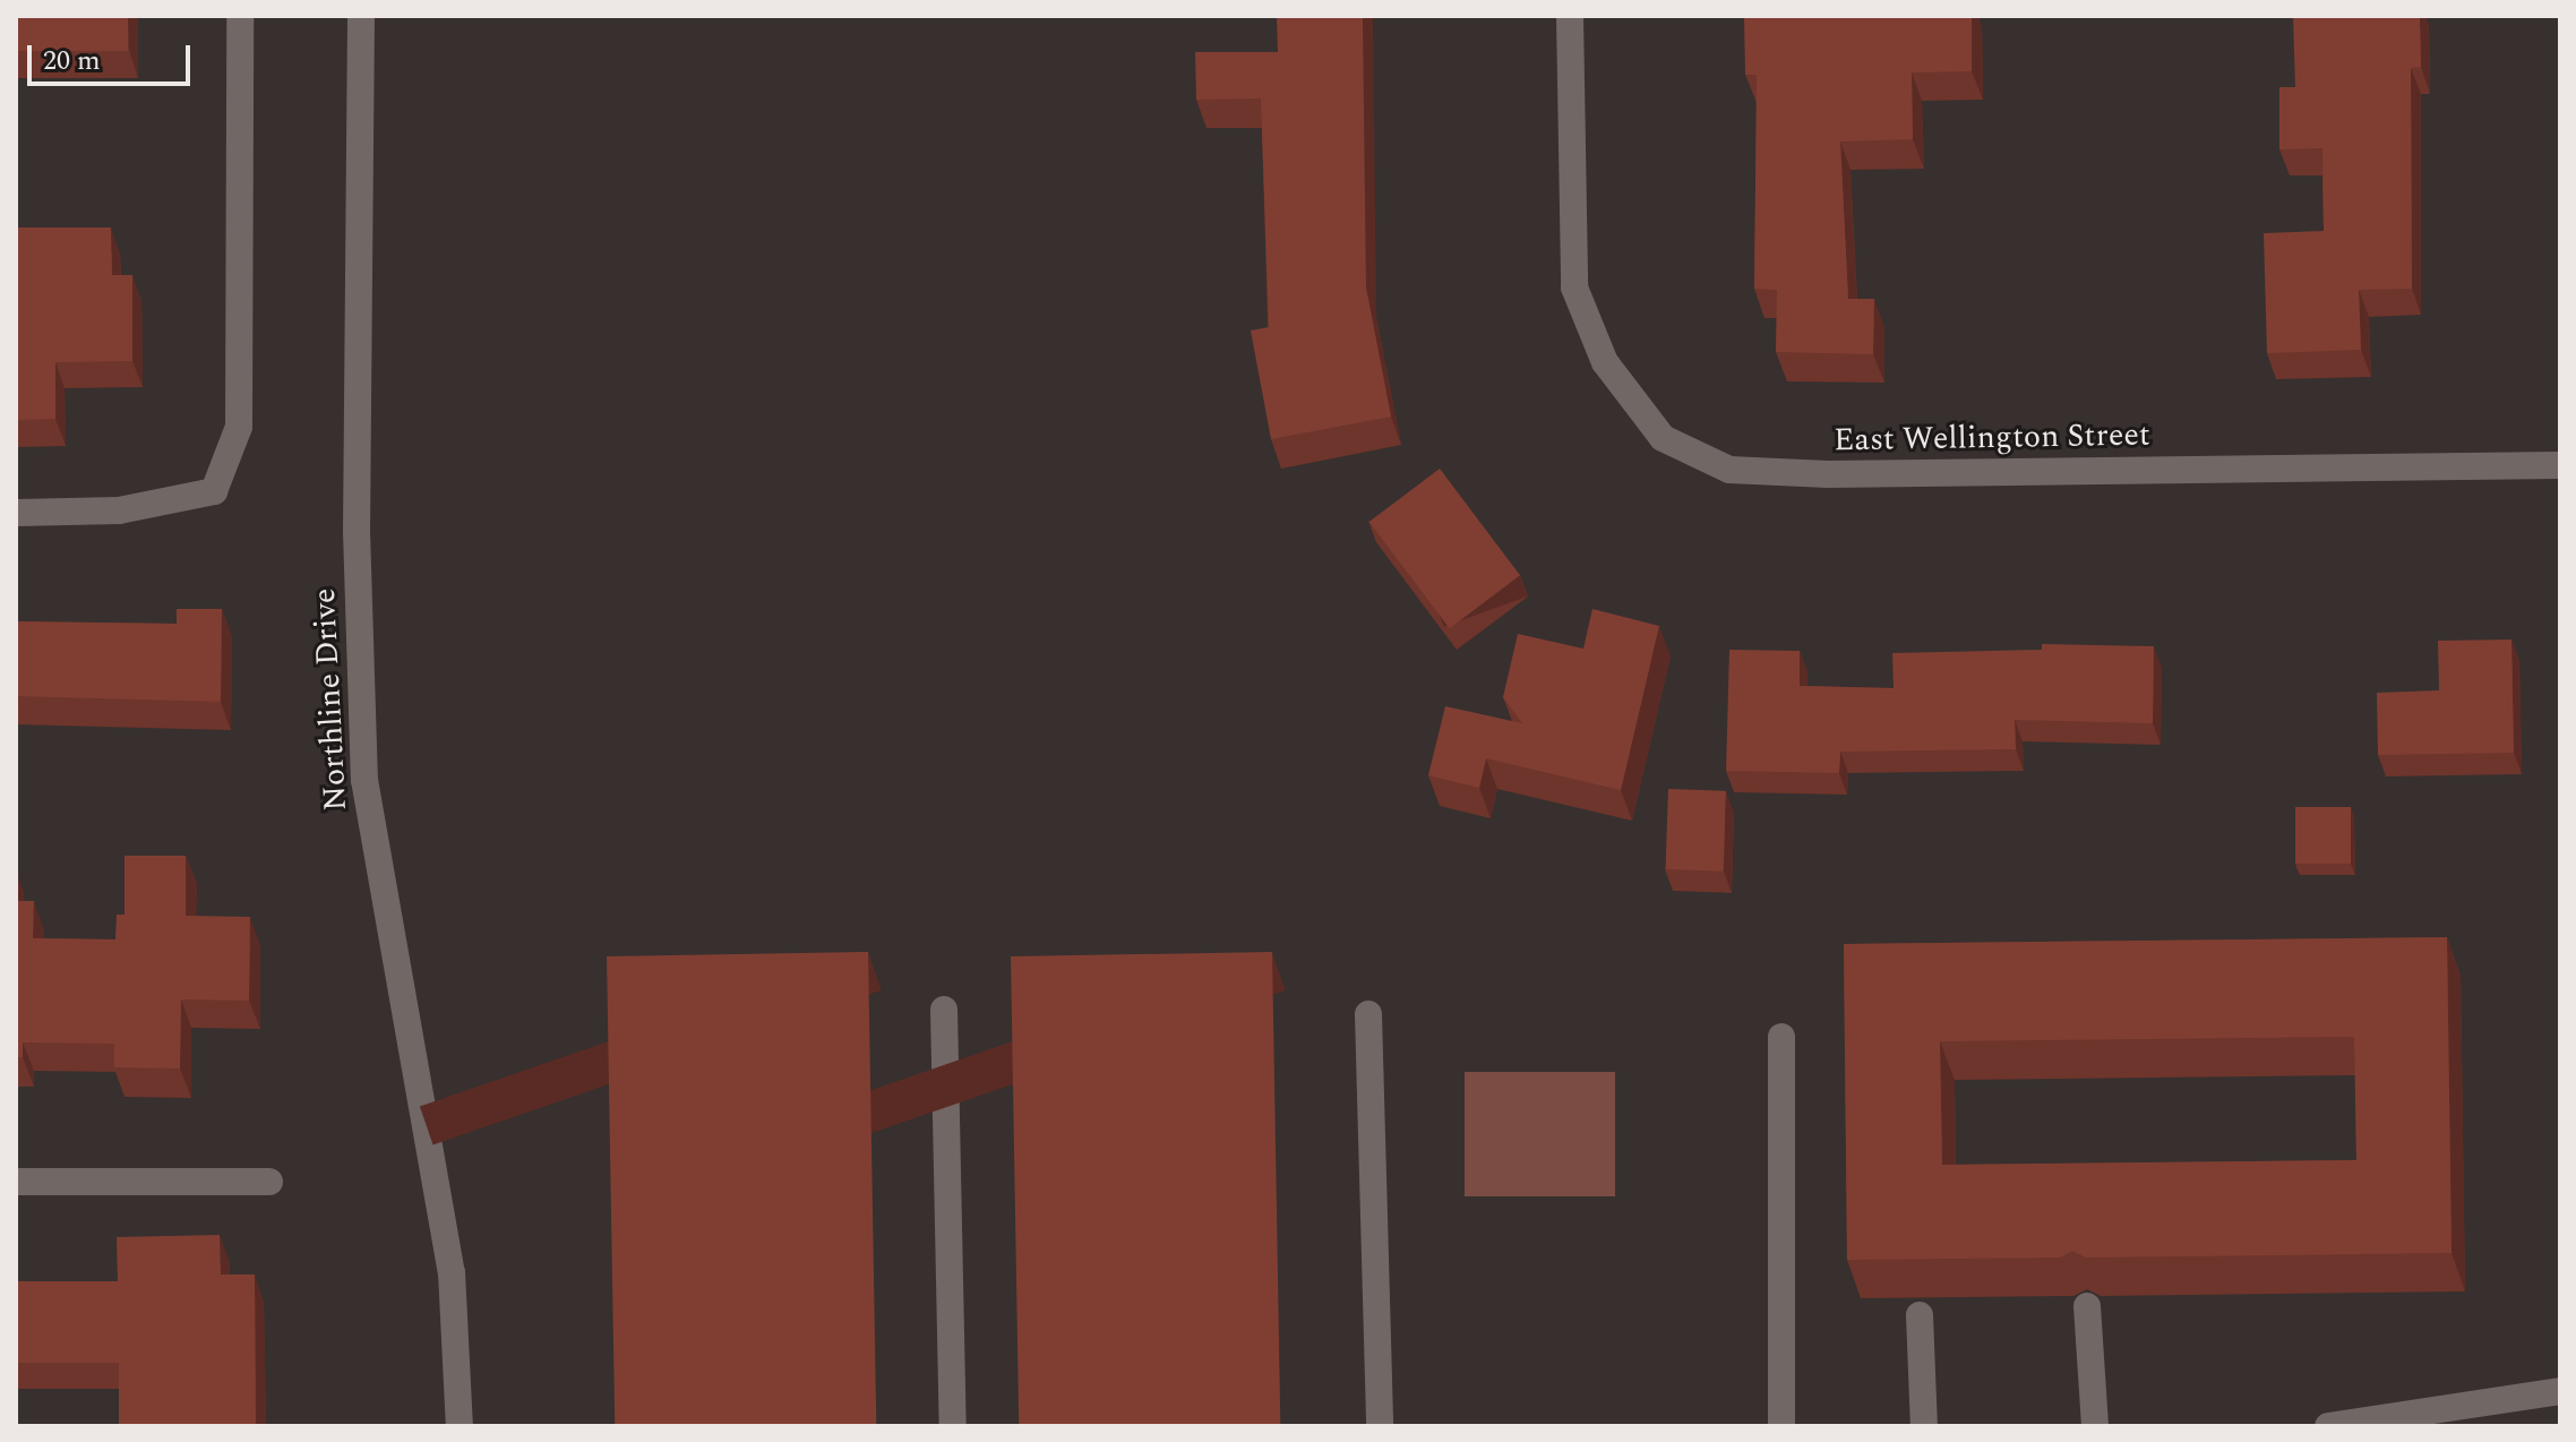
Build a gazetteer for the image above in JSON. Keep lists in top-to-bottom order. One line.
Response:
{"streets":{"street":["East Wellington Street","Northline Drive"]},"scale_bar":"20 m"}
